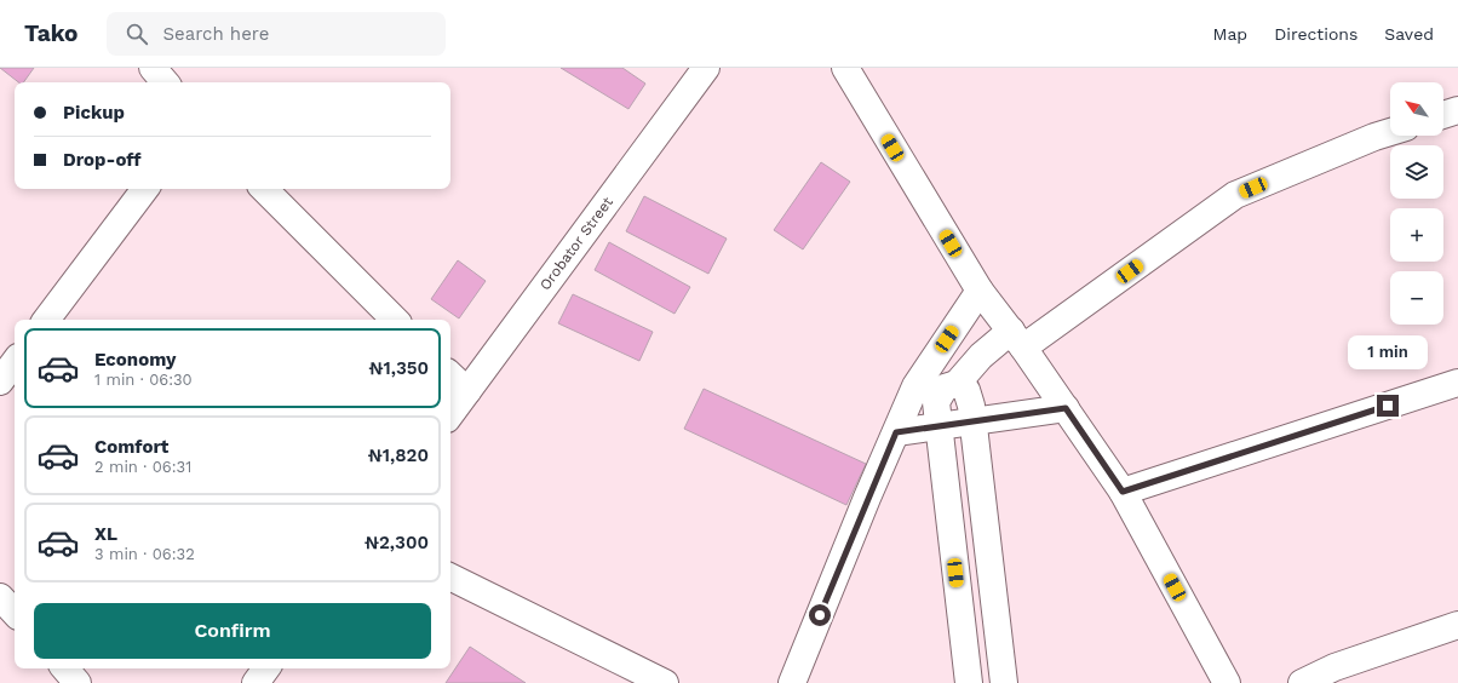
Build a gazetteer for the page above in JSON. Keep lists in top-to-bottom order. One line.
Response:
{"streets":{"street":["Orobator Street"]},"north":"top left","page":{"header":"Tako","search":"Search here","nav":["Map","Directions","Saved"],"map_buttons":["+","−"],"banner":["Pickup","Drop-off"],"list":[{"name":"Economy","note":"1 min · 06:30","value":"₦1,350"},{"name":"Comfort","note":"2 min · 06:31","value":"₦1,820"},{"name":"XL","note":"3 min · 06:32","value":"₦2,300"}],"bubble":"1 min","buttons":"Confirm"}}
